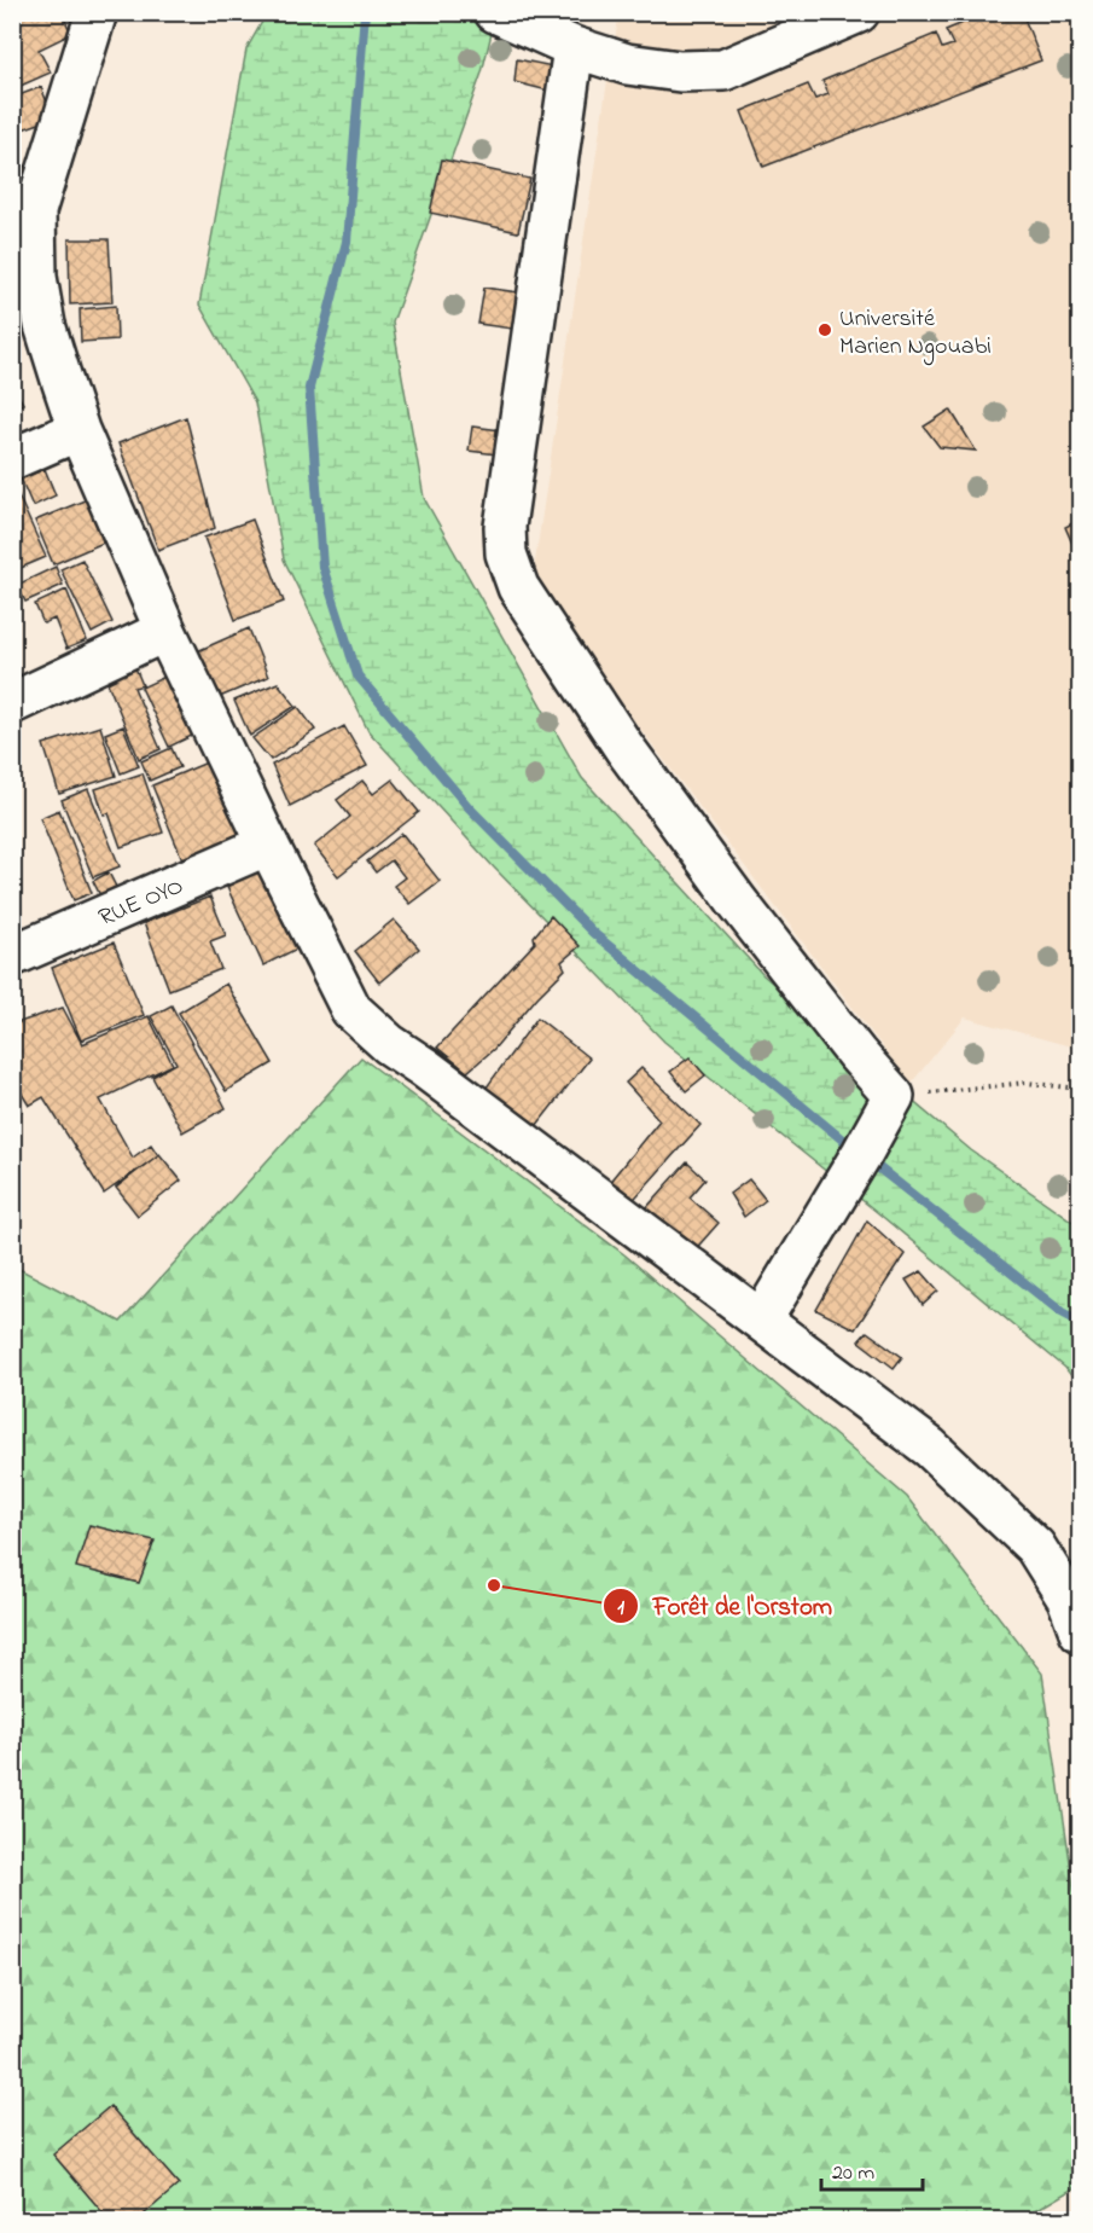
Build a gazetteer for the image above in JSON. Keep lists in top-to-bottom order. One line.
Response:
{"streets":{"street":["RUE OYO"]},"places":["Université Marien Ngouabi","Forêt de l'Orstom"],"scale_bar":"20 m"}
